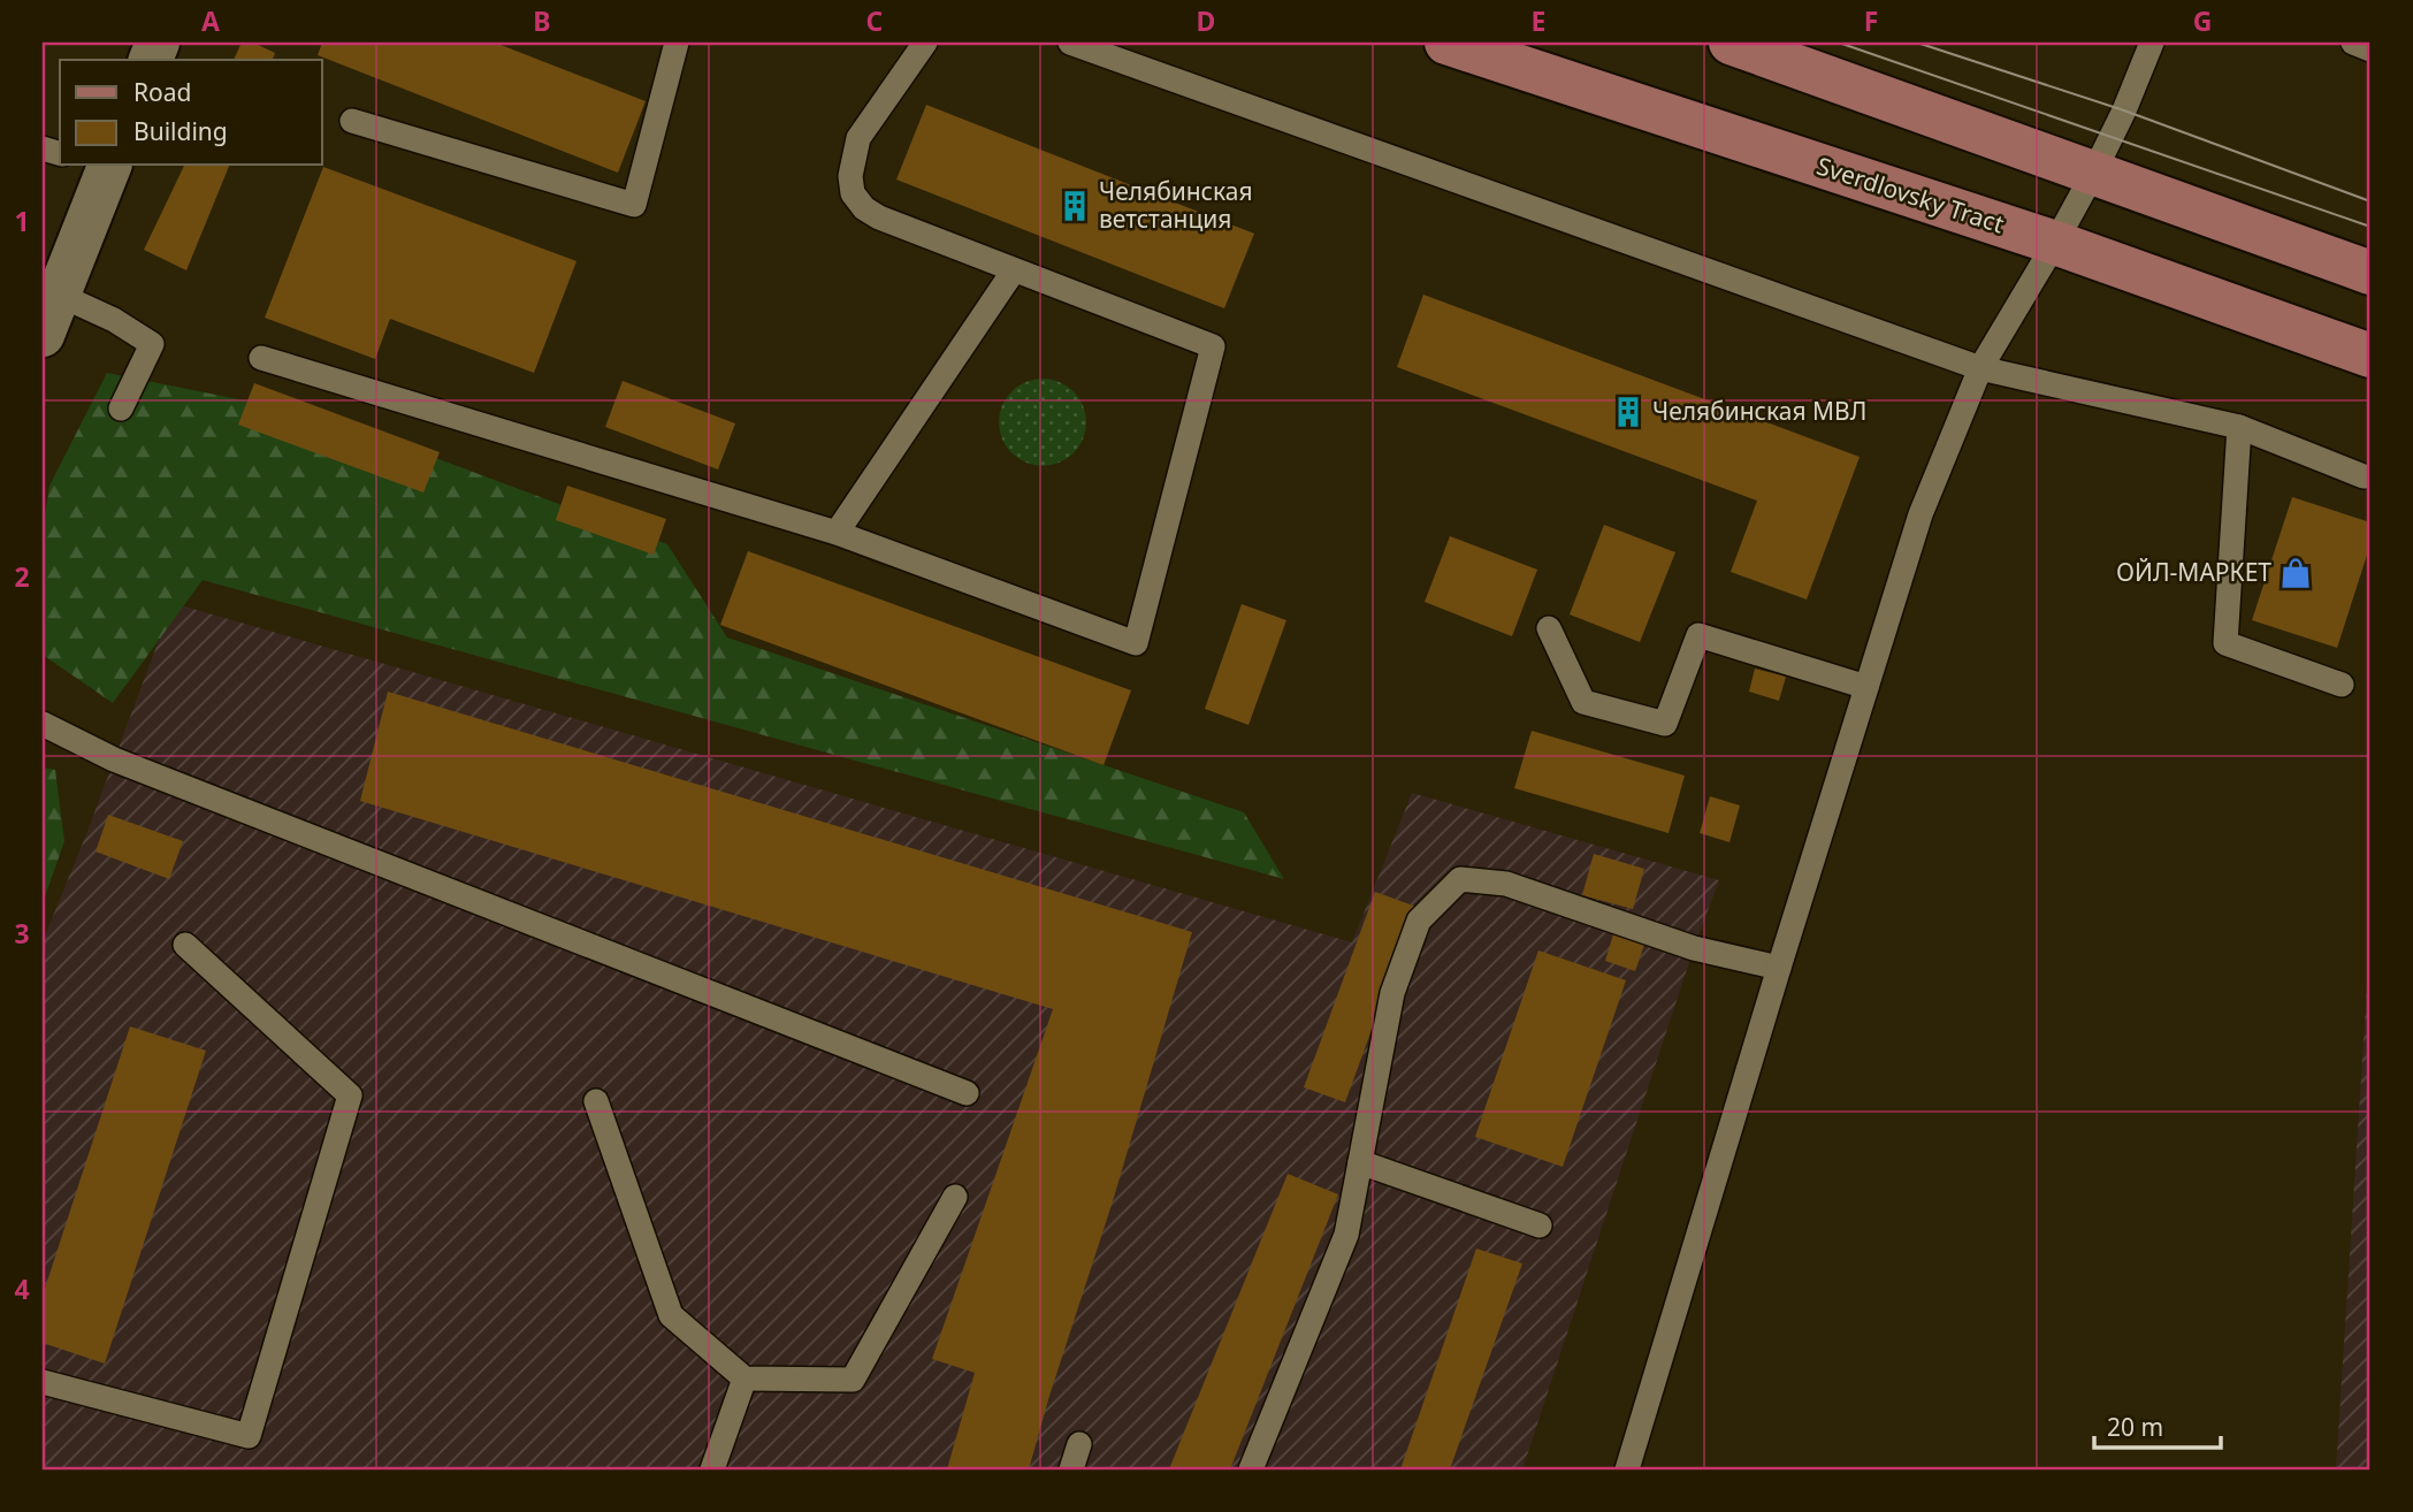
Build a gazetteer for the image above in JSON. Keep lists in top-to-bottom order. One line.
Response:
{"streets":{"main road":["Sverdlovsky Tract"]},"places":{"building":["Челябинская ветстанция","Челябинская МВЛ"],"shop":["ОЙЛ-МАРКЕТ"]},"legend":["Road","Building"],"scale_bar":"20 m","grid":{"columns":["A","B","C","D","E","F","G"],"rows":["1","2","3","4"]}}
